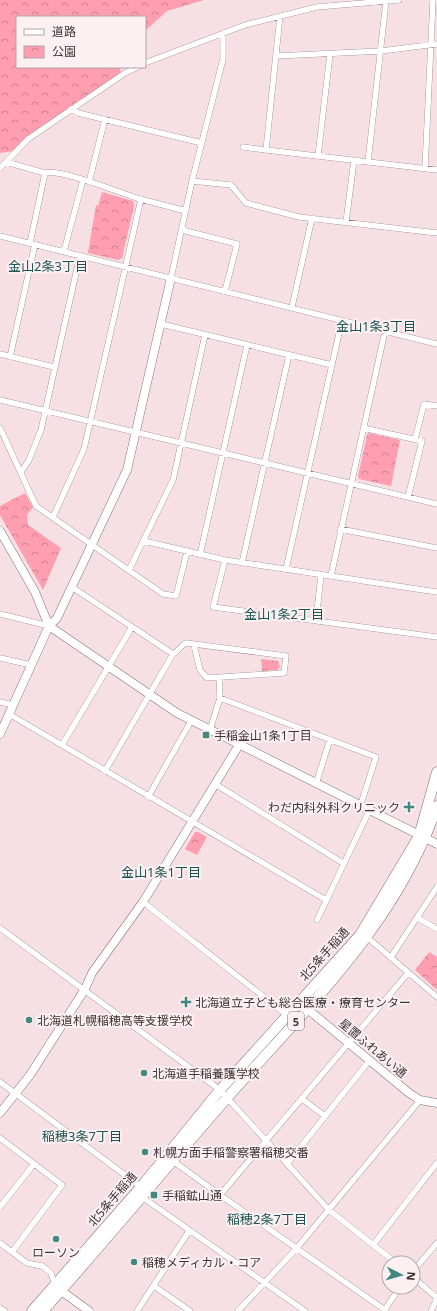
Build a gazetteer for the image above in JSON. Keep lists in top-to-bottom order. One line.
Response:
{"streets":{"highway":["北5条手稲通","5"],"street":["星置ふれあい通"]},"crossings":[["北5条手稲通","星置ふれあい通"]],"districts":["金山2条3丁目","金山1条3丁目","金山1条2丁目","金山1条1丁目","稲穂3条7丁目","稲穂2条7丁目"],"places":{"transit":["手稲金山1条1丁目","手稲鉱山通"],"health":["わだ内科外科クリニック","北海道立子ども総合医療・療育センター"],"other":["北海道札幌稲穂高等支援学校","北海道手稲養護学校","札幌方面手稲警察署稲穂交番","ローソン","稲穂メディカル・コア"]},"legend":["道路","公園"],"north":"right"}
